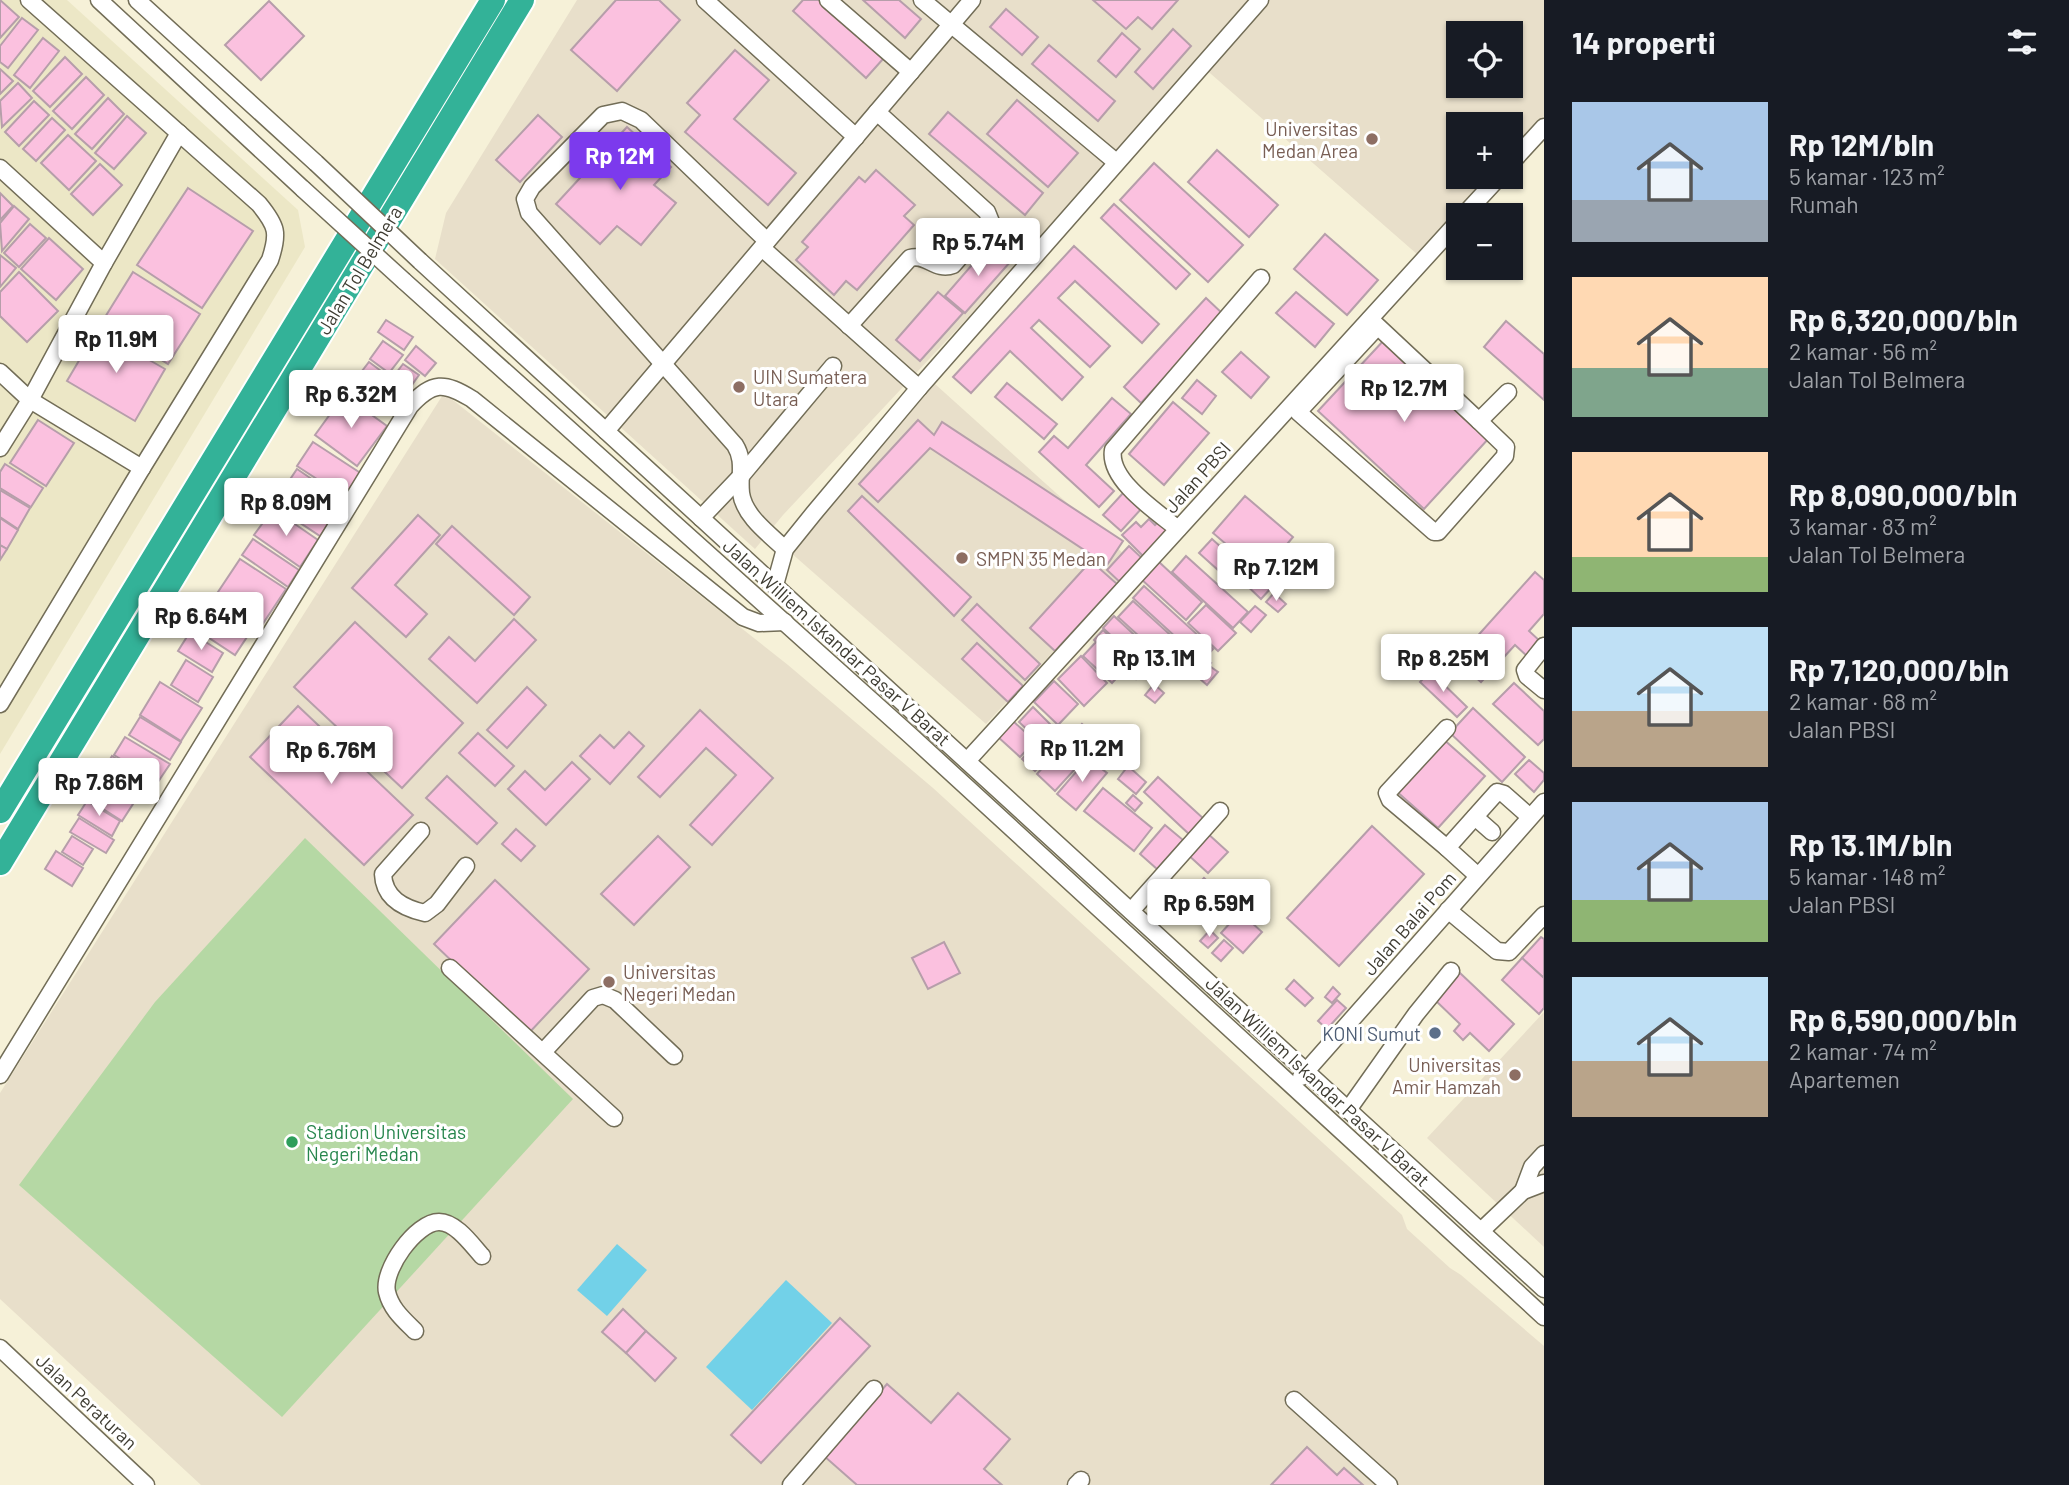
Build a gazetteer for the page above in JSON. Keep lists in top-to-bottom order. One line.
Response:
{"streets":{"highway":["Jalan Tol Belmera"],"street":["Jalan PBSI","Jalan Williem Iskandar Pasar V Barat","Jalan Balai Pom","Jalan Peraturan"]},"crossings":[["Jalan PBSI","Jalan Williem Iskandar Pasar V Barat"],["Jalan Williem Iskandar Pasar V Barat","Jalan Balai Pom"]],"places":["Universitas Medan Area","UIN Sumatera Utara","SMPN 35 Medan","Universitas Negeri Medan","KONI Sumut","Universitas Amir Hamzah","Stadion Universitas Negeri Medan"],"page":{"heading":"14 properti","map_buttons":["+","−"],"list":[{"name":"Rp 12M/bln","note":"5 kamar · 123 m² · Rumah"},{"name":"Rp 6,320,000/bln","note":"2 kamar · 56 m² · Jalan Tol Belmera"},{"name":"Rp 8,090,000/bln","note":"3 kamar · 83 m² · Jalan Tol Belmera"},{"name":"Rp 7,120,000/bln","note":"2 kamar · 68 m² · Jalan PBSI"},{"name":"Rp 13.1M/bln","note":"5 kamar · 148 m² · Jalan PBSI"},{"name":"Rp 6,590,000/bln","note":"2 kamar · 74 m² · Apartemen"}],"price":["Rp 12M","Rp 5.74M","Rp 11.9M","Rp 12.7M","Rp 6.32M","Rp 8.09M","Rp 7.12M","Rp 6.64M","Rp 13.1M","Rp 8.25M","Rp 11.2M","Rp 6.76M","Rp 7.86M","Rp 6.59M"]}}
